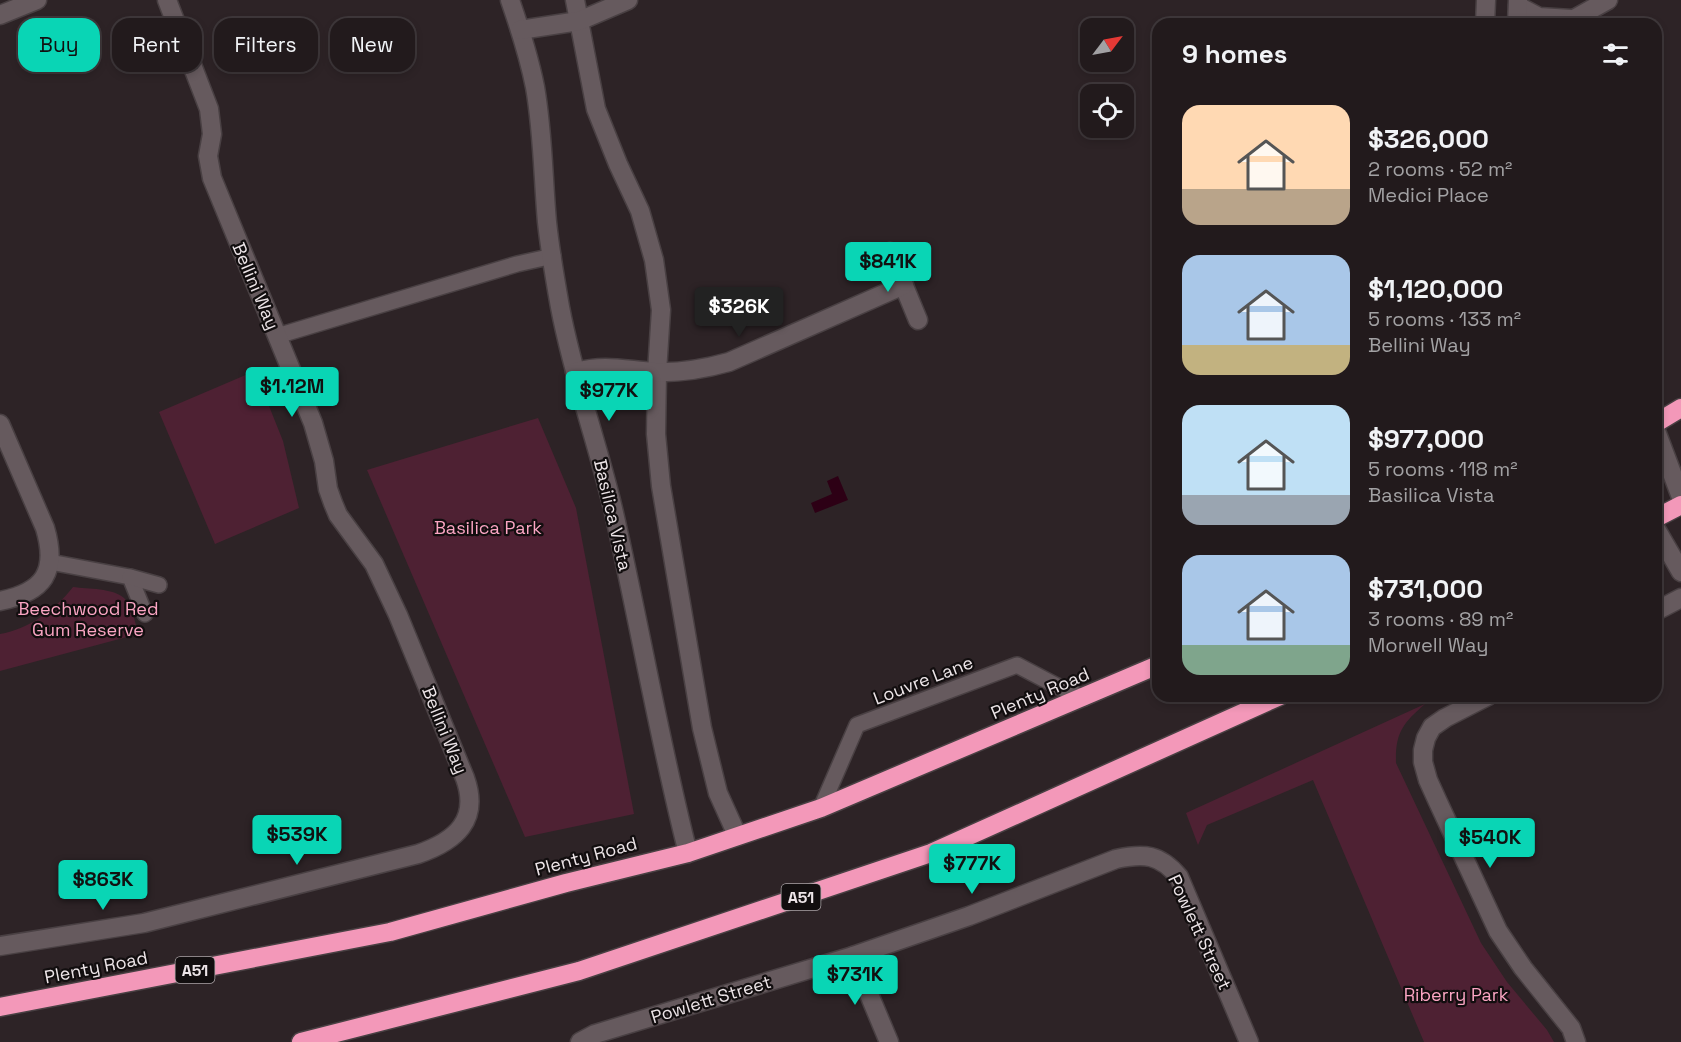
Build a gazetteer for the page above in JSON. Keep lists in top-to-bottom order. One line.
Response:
{"streets":{"highway":["Plenty Road","A51"],"street":["Bellini Way","Basilica Vista","Powlett Street"],"lane":["Louvre Lane"]},"crossings":[["Basilica Vista","Plenty Road"],["Louvre Lane","Plenty Road"]],"parks":["Basilica Park","Beechwood Red Gum Reserve","Riberry Park"],"north":"top right","page":{"chip":["Buy","Rent","Filters","New"],"heading":"9 homes","list":[{"name":"$326,000","note":"2 rooms · 52 m² · Medici Place"},{"name":"$1,120,000","note":"5 rooms · 133 m² · Bellini Way"},{"name":"$977,000","note":"5 rooms · 118 m² · Basilica Vista"},{"name":"$731,000","note":"3 rooms · 89 m² · Morwell Way"}],"price":["$841K","$326K","$1.12M","$977K","$539K","$540K","$777K","$863K","$731K"]}}
